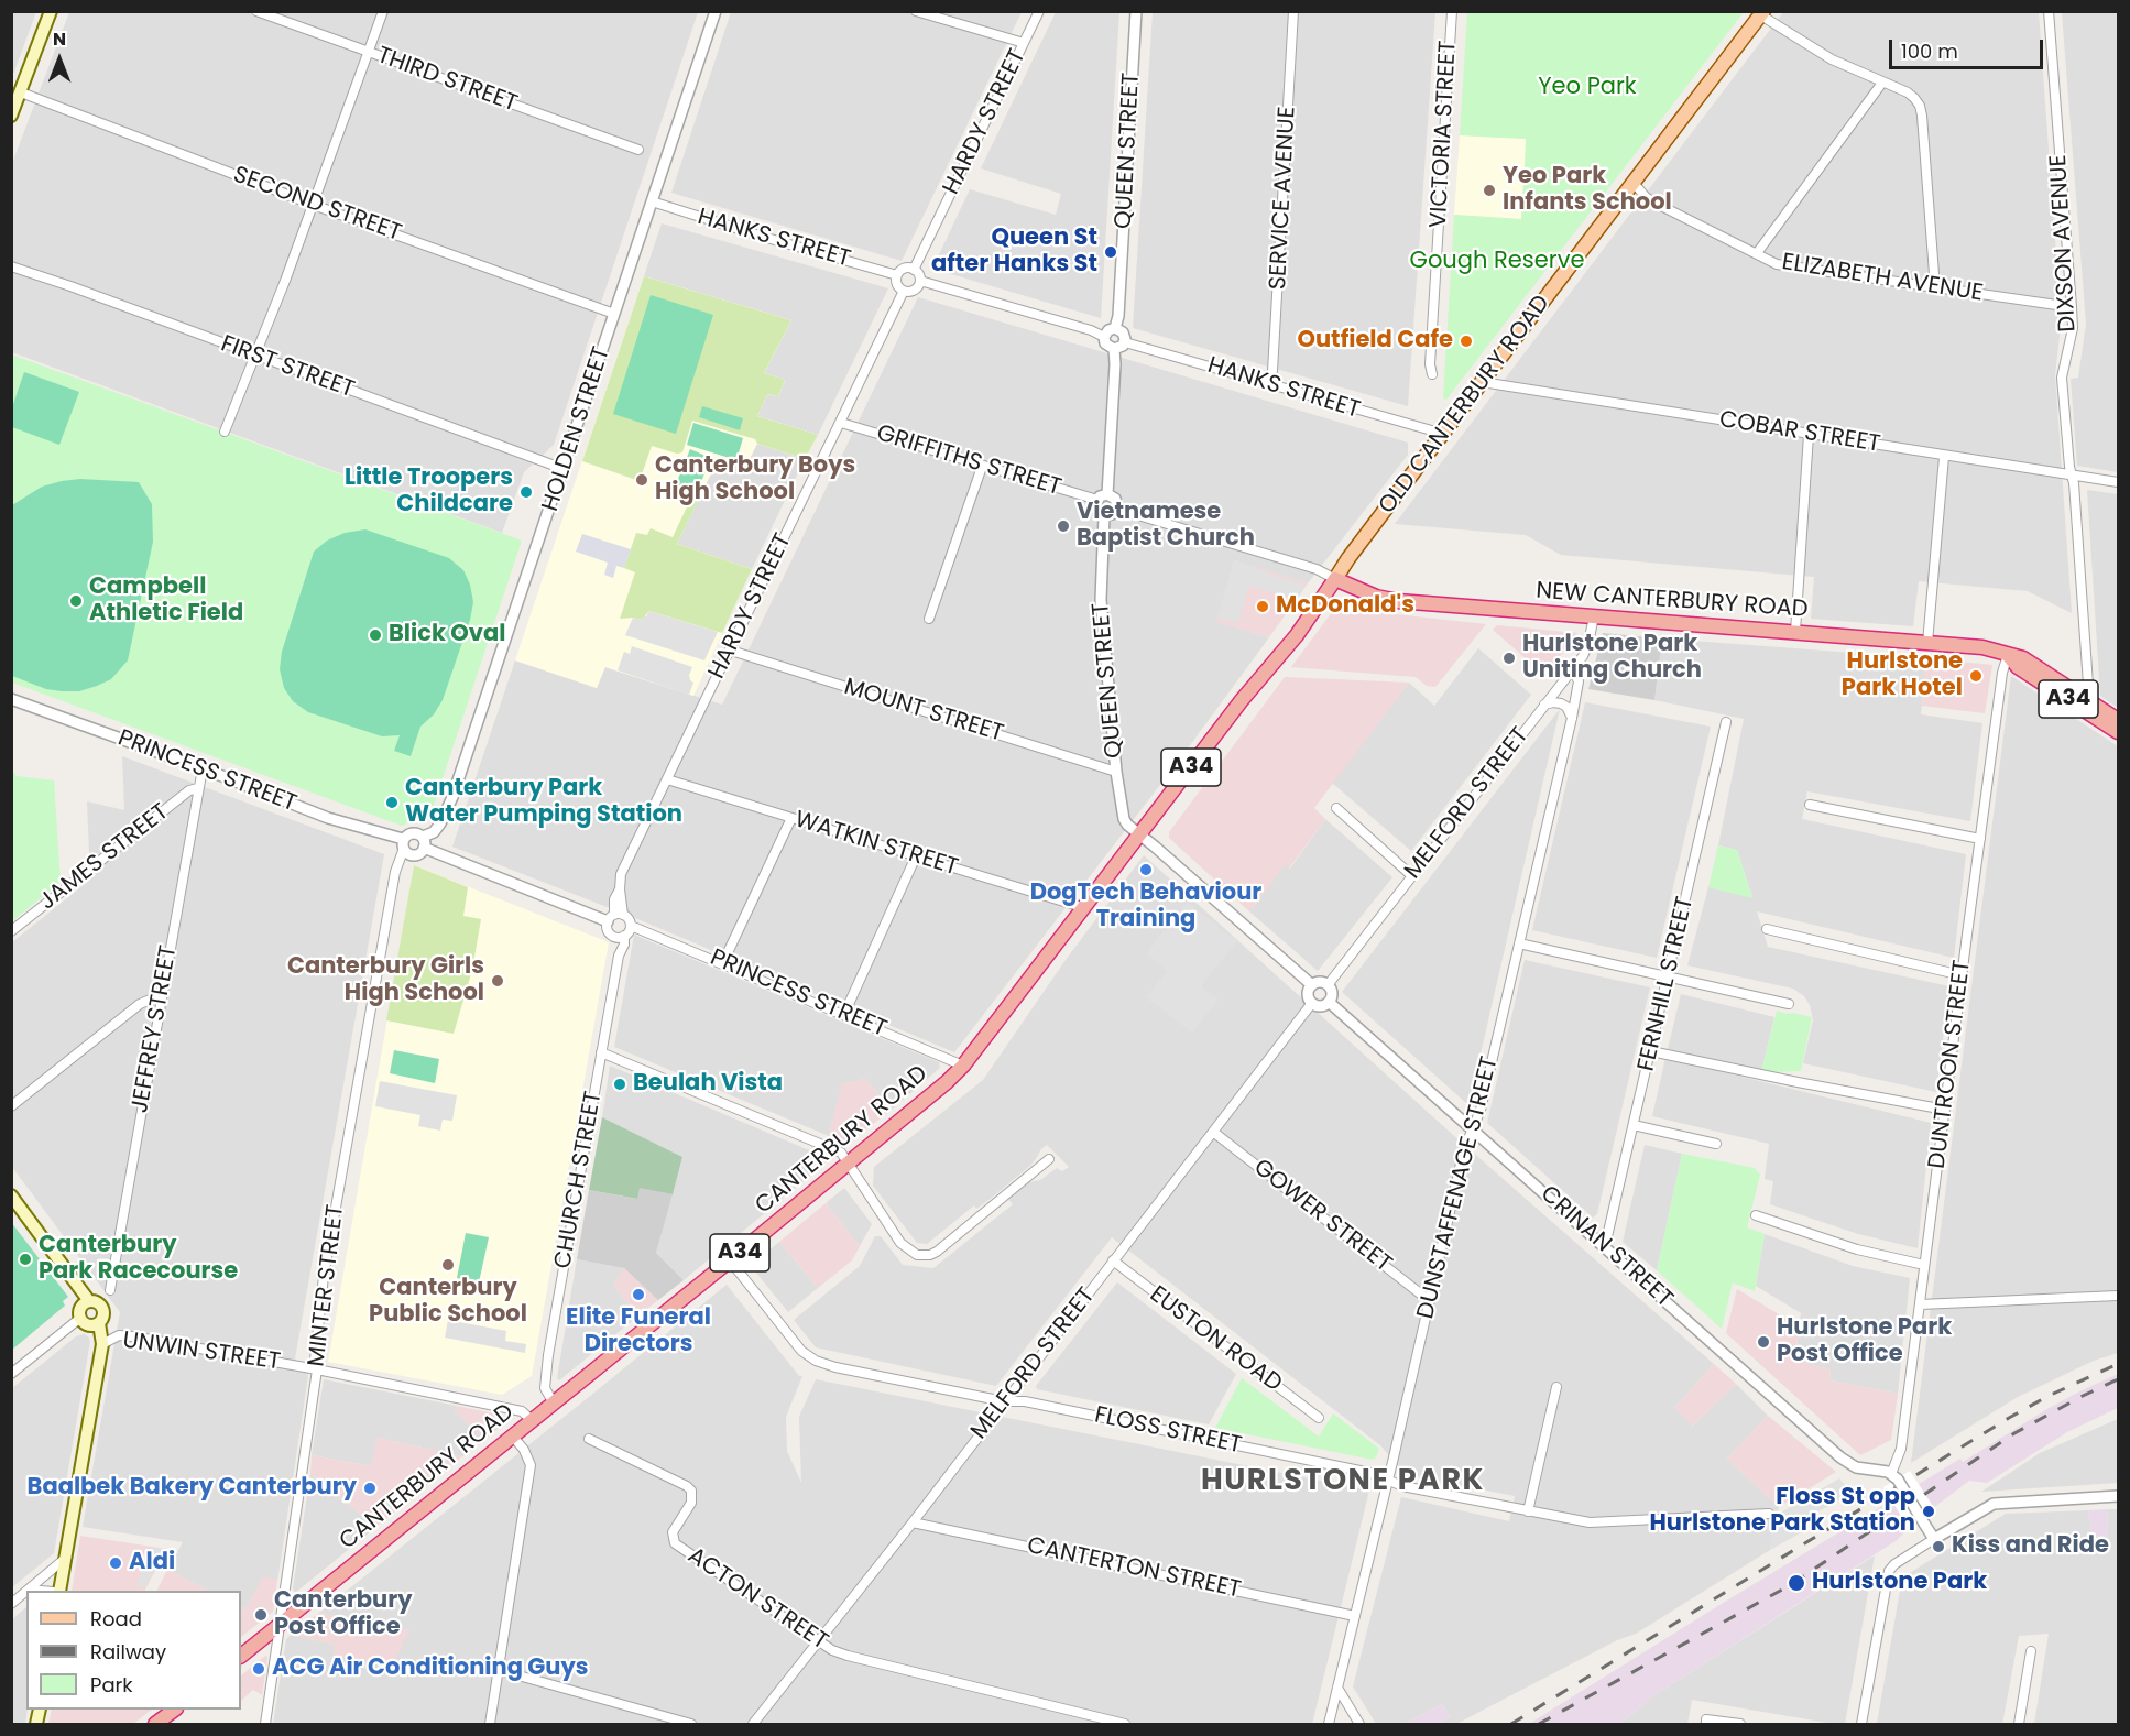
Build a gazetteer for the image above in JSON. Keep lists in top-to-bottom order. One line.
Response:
{"streets":{"highway":["NEW CANTERBURY ROAD","A34","CANTERBURY ROAD"],"main road":["OLD CANTERBURY ROAD"],"street":["THIRD STREET","HARDY STREET","VICTORIA STREET","QUEEN STREET","SERVICE AVENUE","SECOND STREET","HANKS STREET","DIXSON AVENUE","ELIZABETH AVENUE","FIRST STREET","HOLDEN STREET","COBAR STREET","GRIFFITHS STREET","MOUNT STREET","PRINCESS STREET","MELFORD STREET","WATKIN STREET","JAMES STREET","FERNHILL STREET","JEFFREY STREET","DUNTROON STREET","CHURCH STREET","DUNSTAFFENAGE STREET","GOWER STREET","CRINAN STREET","MINTER STREET","EUSTON ROAD","UNWIN STREET","FLOSS STREET","CANTERTON STREET","ACTON STREET"]},"crossings":[["HARDY STREET","HANKS STREET"],["HARDY STREET","GRIFFITHS STREET"],["HARDY STREET","MOUNT STREET"],["HARDY STREET","WATKIN STREET"],["QUEEN STREET","HANKS STREET"],["QUEEN STREET","GRIFFITHS STREET"],["QUEEN STREET","MOUNT STREET"],["QUEEN STREET","CANTERBURY ROAD"],["SERVICE AVENUE","HANKS STREET"],["SECOND STREET","HOLDEN STREET"],["HANKS STREET","OLD CANTERBURY ROAD"],["HANKS STREET","HOLDEN STREET"],["DIXSON AVENUE","ELIZABETH AVENUE"],["DIXSON AVENUE","COBAR STREET"],["DIXSON AVENUE","NEW CANTERBURY ROAD"],["ELIZABETH AVENUE","OLD CANTERBURY ROAD"],["FIRST STREET","HOLDEN STREET"],["OLD CANTERBURY ROAD","COBAR STREET"],["OLD CANTERBURY ROAD","NEW CANTERBURY ROAD"],["OLD CANTERBURY ROAD","CANTERBURY ROAD"],["HOLDEN STREET","PRINCESS STREET"],["HOLDEN STREET","MINTER STREET"],["NEW CANTERBURY ROAD","MELFORD STREET"],["NEW CANTERBURY ROAD","DUNTROON STREET"],["NEW CANTERBURY ROAD","CANTERBURY ROAD"],["PRINCESS STREET","JEFFREY STREET"],["PRINCESS STREET","CANTERBURY ROAD"],["PRINCESS STREET","CHURCH STREET"],["PRINCESS STREET","MINTER STREET"],["MELFORD STREET","DUNSTAFFENAGE STREET"],["MELFORD STREET","GOWER STREET"],["MELFORD STREET","CRINAN STREET"],["MELFORD STREET","EUSTON ROAD"],["MELFORD STREET","FLOSS STREET"],["MELFORD STREET","CANTERTON STREET"],["MELFORD STREET","ACTON STREET"],["WATKIN STREET","CANTERBURY ROAD"],["JAMES STREET","JEFFREY STREET"],["FERNHILL STREET","CRINAN STREET"],["DUNTROON STREET","CRINAN STREET"],["CANTERBURY ROAD","CHURCH STREET"],["CANTERBURY ROAD","MINTER STREET"],["CANTERBURY ROAD","UNWIN STREET"],["CANTERBURY ROAD","FLOSS STREET"],["DUNSTAFFENAGE STREET","GOWER STREET"],["DUNSTAFFENAGE STREET","CRINAN STREET"],["DUNSTAFFENAGE STREET","FLOSS STREET"],["DUNSTAFFENAGE STREET","CANTERTON STREET"],["MINTER STREET","UNWIN STREET"]],"districts":["HURLSTONE PARK"],"parks":["Yeo Park","Gough Reserve"],"places":["Yeo Park Infants School","Queen St after Hanks St","Outfield Cafe","Canterbury Boys High School","Little Troopers Childcare","Vietnamese Baptist Church","Campbell Athletic Field","McDonald's","Blick Oval","Hurlstone Park Uniting Church","Hurlstone Park Hotel","Canterbury Park Water Pumping Station","DogTech Behaviour Training","Canterbury Girls High School","Beulah Vista","Canterbury Park Racecourse","Canterbury Public School","Elite Funeral Directors","Hurlstone Park Post Office","Baalbek Bakery Canterbury","Floss St opp Hurlstone Park Station","Kiss and Ride","Aldi","Hurlstone Park","Canterbury Post Office","ACG Air Conditioning Guys"],"legend":["Road","Railway","Park"],"scale_bar":"100 m","north":"top"}
